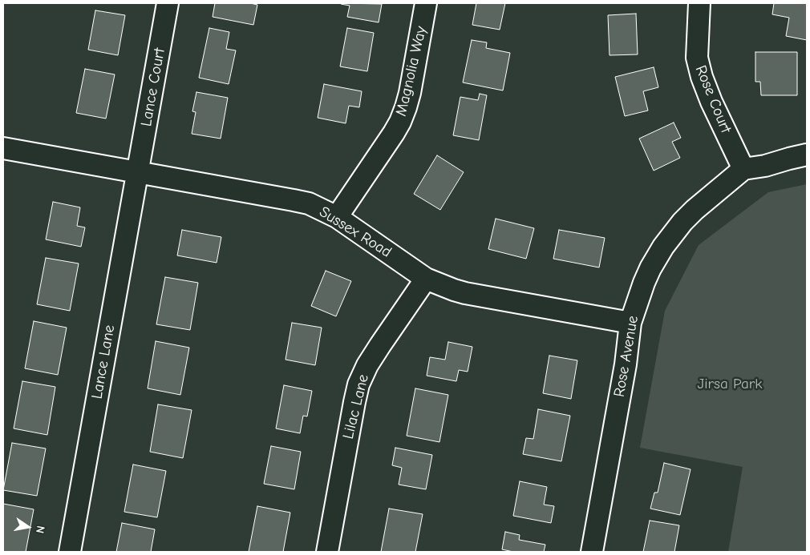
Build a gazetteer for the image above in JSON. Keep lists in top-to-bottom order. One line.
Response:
{"streets":{"street":["Magnolia Way","Lance Court","Rose Court","Sussex Road","Rose Avenue","Lance Lane","Lilac Lane"]},"crossings":[["Magnolia Way","Sussex Road"],["Lance Court","Sussex Road"],["Lance Court","Lance Lane"],["Rose Court","Rose Avenue"],["Sussex Road","Rose Avenue"],["Sussex Road","Lance Lane"],["Sussex Road","Lilac Lane"]],"parks":["Jirsa Park"],"north":"right"}
